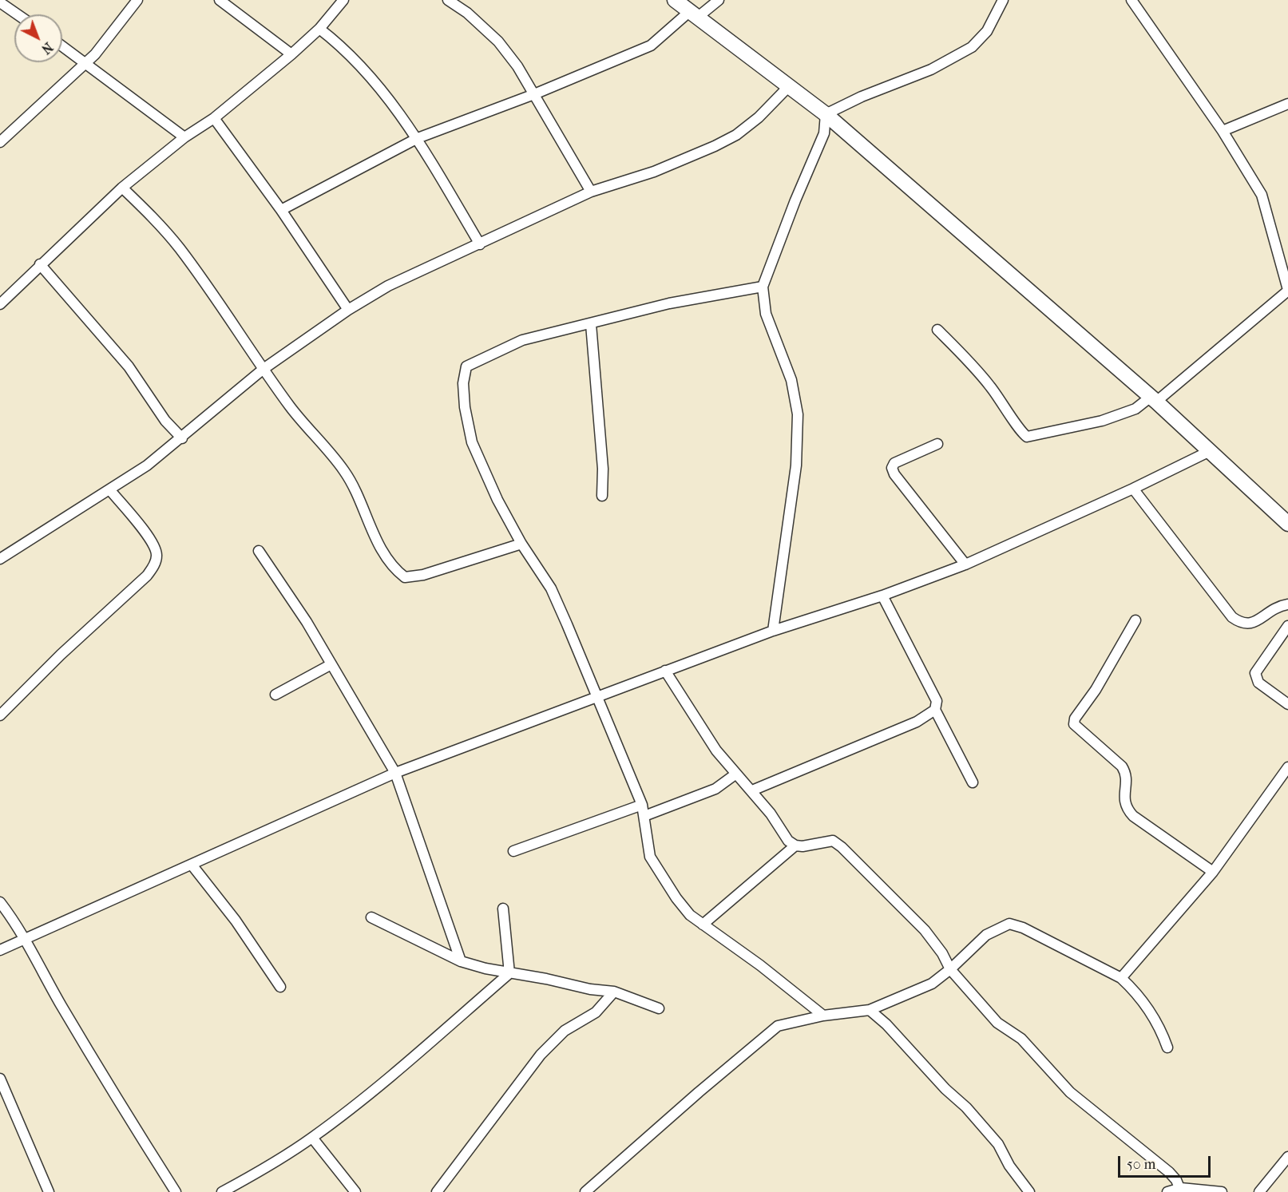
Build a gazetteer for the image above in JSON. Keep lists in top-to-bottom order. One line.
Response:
{"scale_bar":"50 m","north":"bottom right"}
